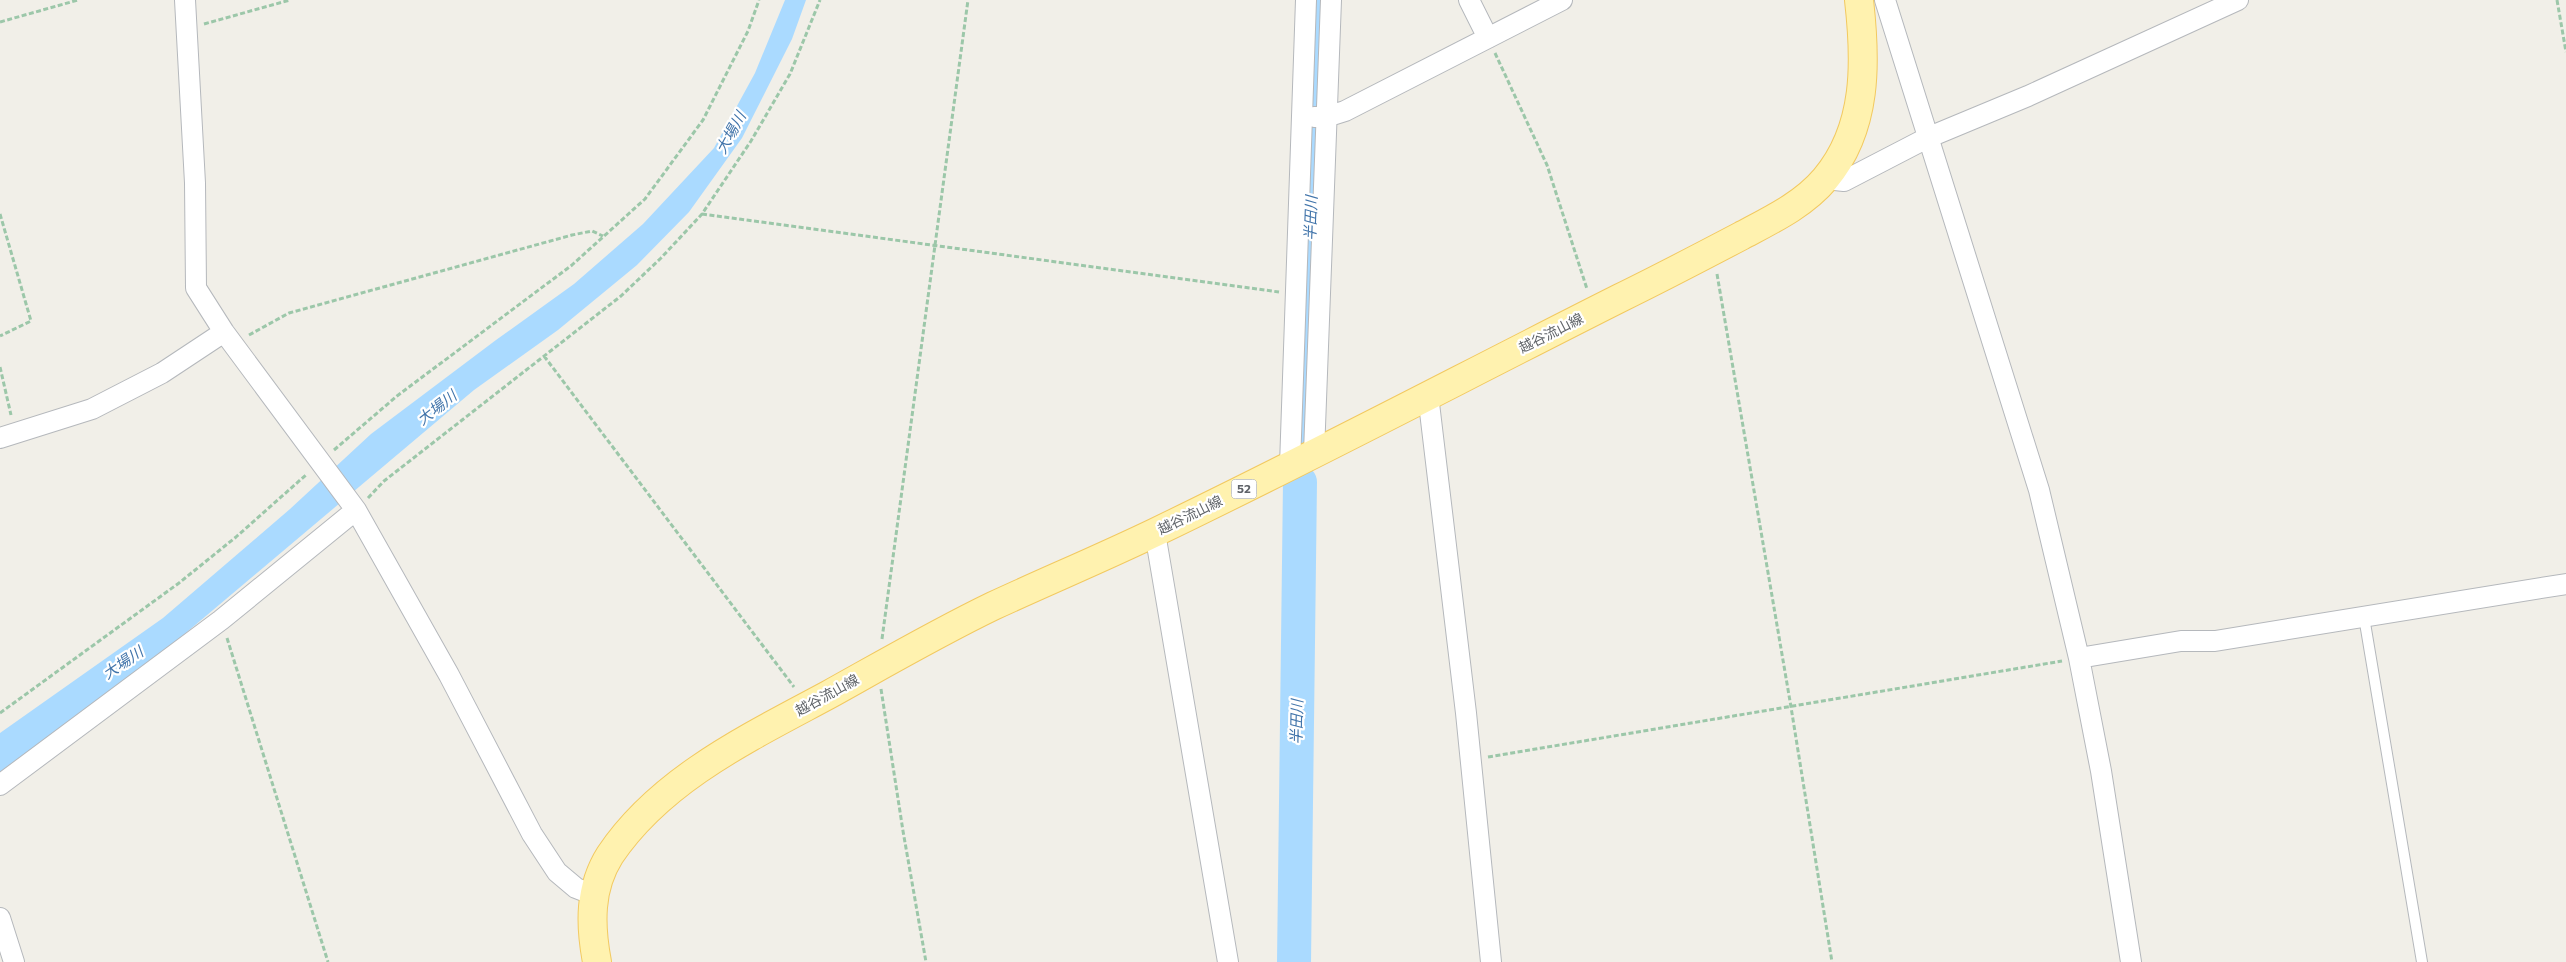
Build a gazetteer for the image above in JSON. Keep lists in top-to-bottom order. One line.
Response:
{"streets":{"main road":["越谷流山線","52"]},"water":["大場川","半田川"]}
